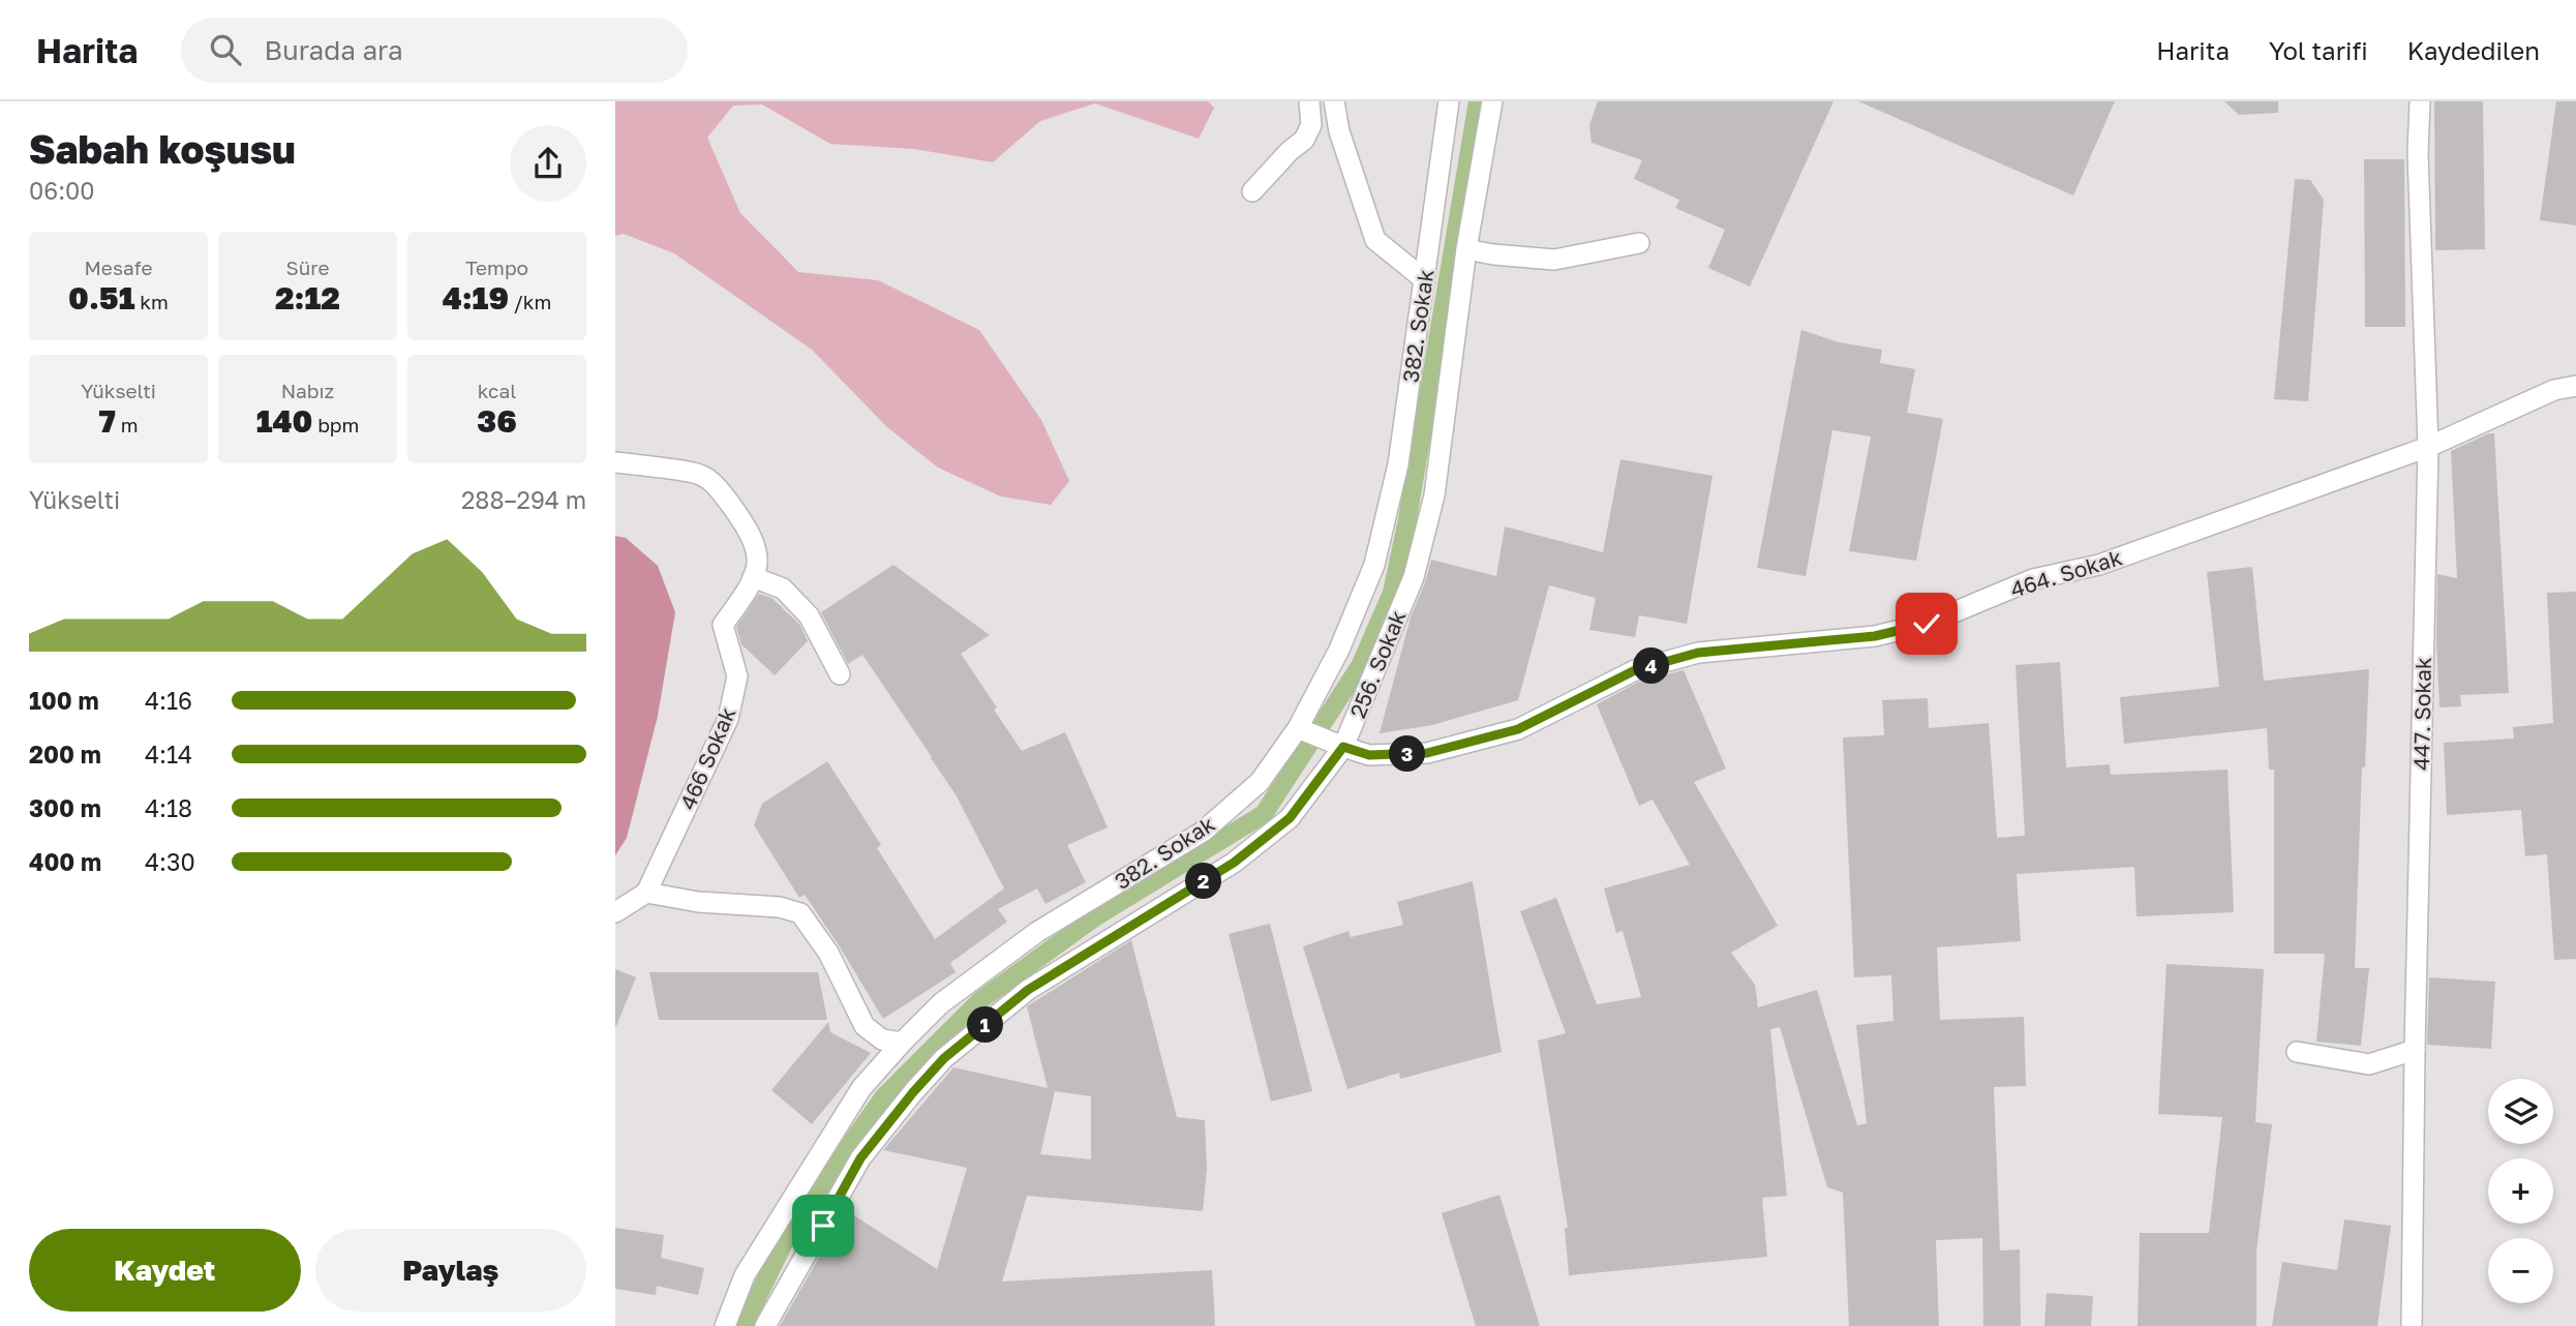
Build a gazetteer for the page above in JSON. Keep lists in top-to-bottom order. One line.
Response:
{"streets":{"street":["382. Sokak","464. Sokak","256. Sokak","447. Sokak","466 Sokak"]},"crossings":[["382. Sokak","464. Sokak"],["464. Sokak","256. Sokak"],["464. Sokak","447. Sokak"]],"page":{"header":"Harita","search":"Burada ara","nav":["Harita","Yol tarifi","Kaydedilen"],"heading":["Sabah koşusu","06:00"],"stats":[["Mesafe","0.51 km"],["Süre","2:12"],["Tempo","4:19 /km"],["Yükselti","7 m"],["Nabız","140 bpm"],["kcal","36"]],"chart":["Yükselti","288–294 m"],"pins":["4","3","2","1"],"list":[{"name":"100 m","note":"4:16"},{"name":"200 m","note":"4:14"},{"name":"300 m","note":"4:18"},{"name":"400 m","note":"4:30"}],"map_buttons":["+","−"],"buttons":["Kaydet","Paylaş"]}}
